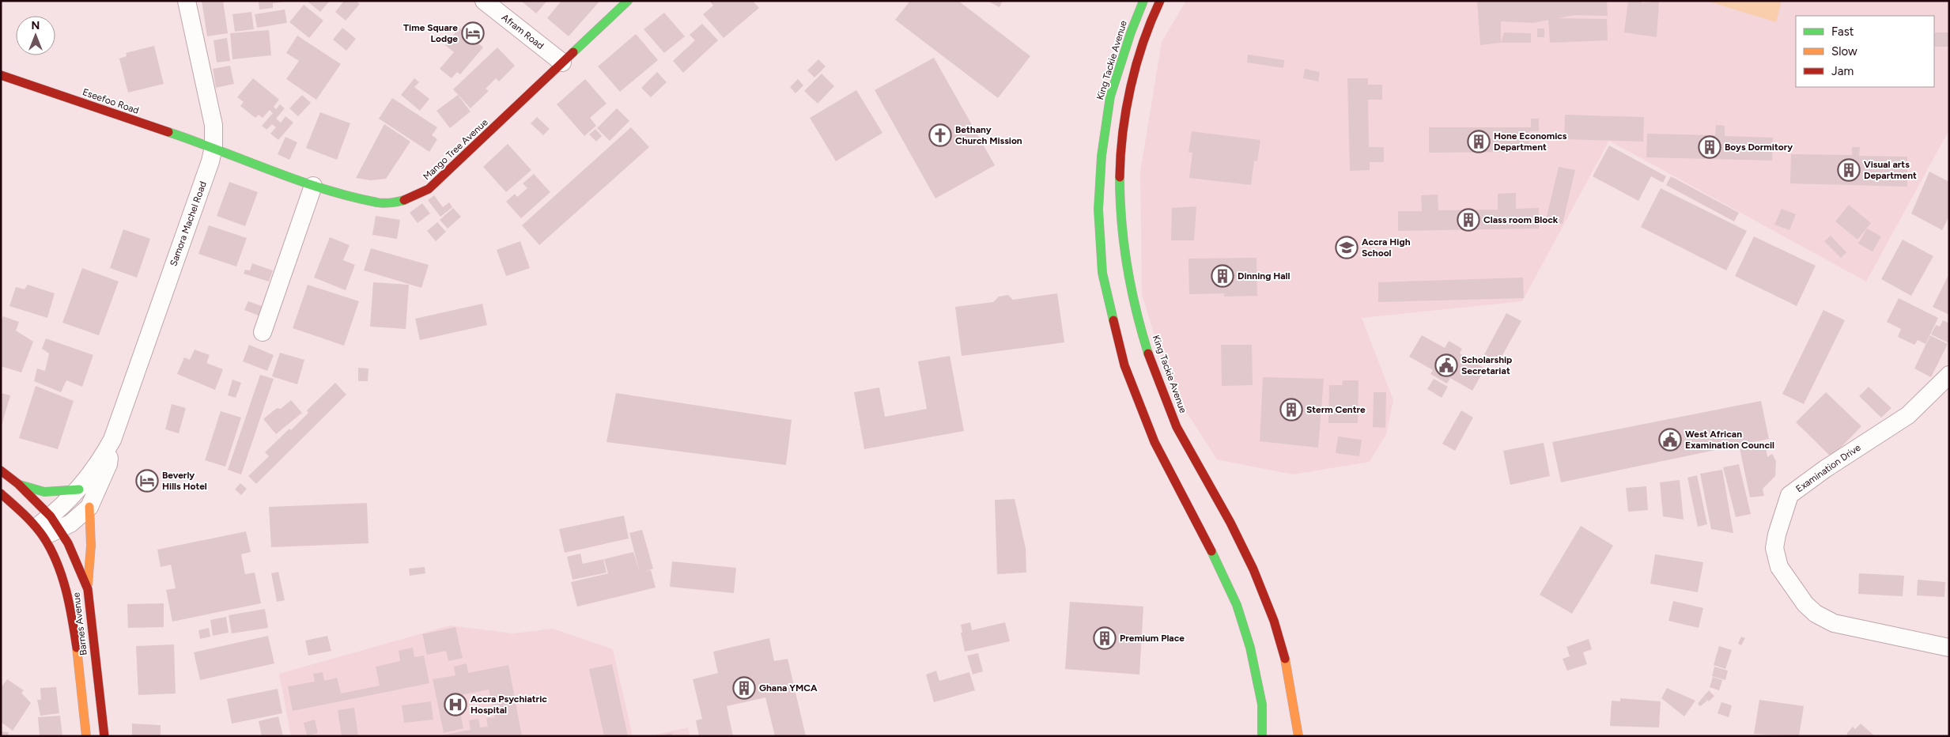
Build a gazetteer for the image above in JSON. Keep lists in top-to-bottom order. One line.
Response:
{"streets":{"main road":["King Tackie Avenue","Eseefoo Road","Mango Tree Avenue","Barnes Avenue"],"street":["Afram Road","Samora Machel Road","Examination Drive"]},"crossings":[["Afram Road","Mango Tree Avenue"],["Eseefoo Road","Mango Tree Avenue"],["Eseefoo Road","Samora Machel Road"],["Mango Tree Avenue","Samora Machel Road"],["Samora Machel Road","Barnes Avenue"]],"places":{"hotel":["Time Square Lodge","Beverly Hills Hotel"],"church":["Bethany Church Mission"],"building":["Hone Economics Department","Boys Dormitory","Visual arts Department","Class room Block","Dinning Hall","Sterm Centre","Premium Place","Ghana YMCA"],"school or university":["Accra High School"],"public building":["Scholarship Secretariat","West African Examination Council"],"hospital":["Accra Psychiatric Hospital"]},"legend":["Fast","Slow","Jam"],"north":"top"}
